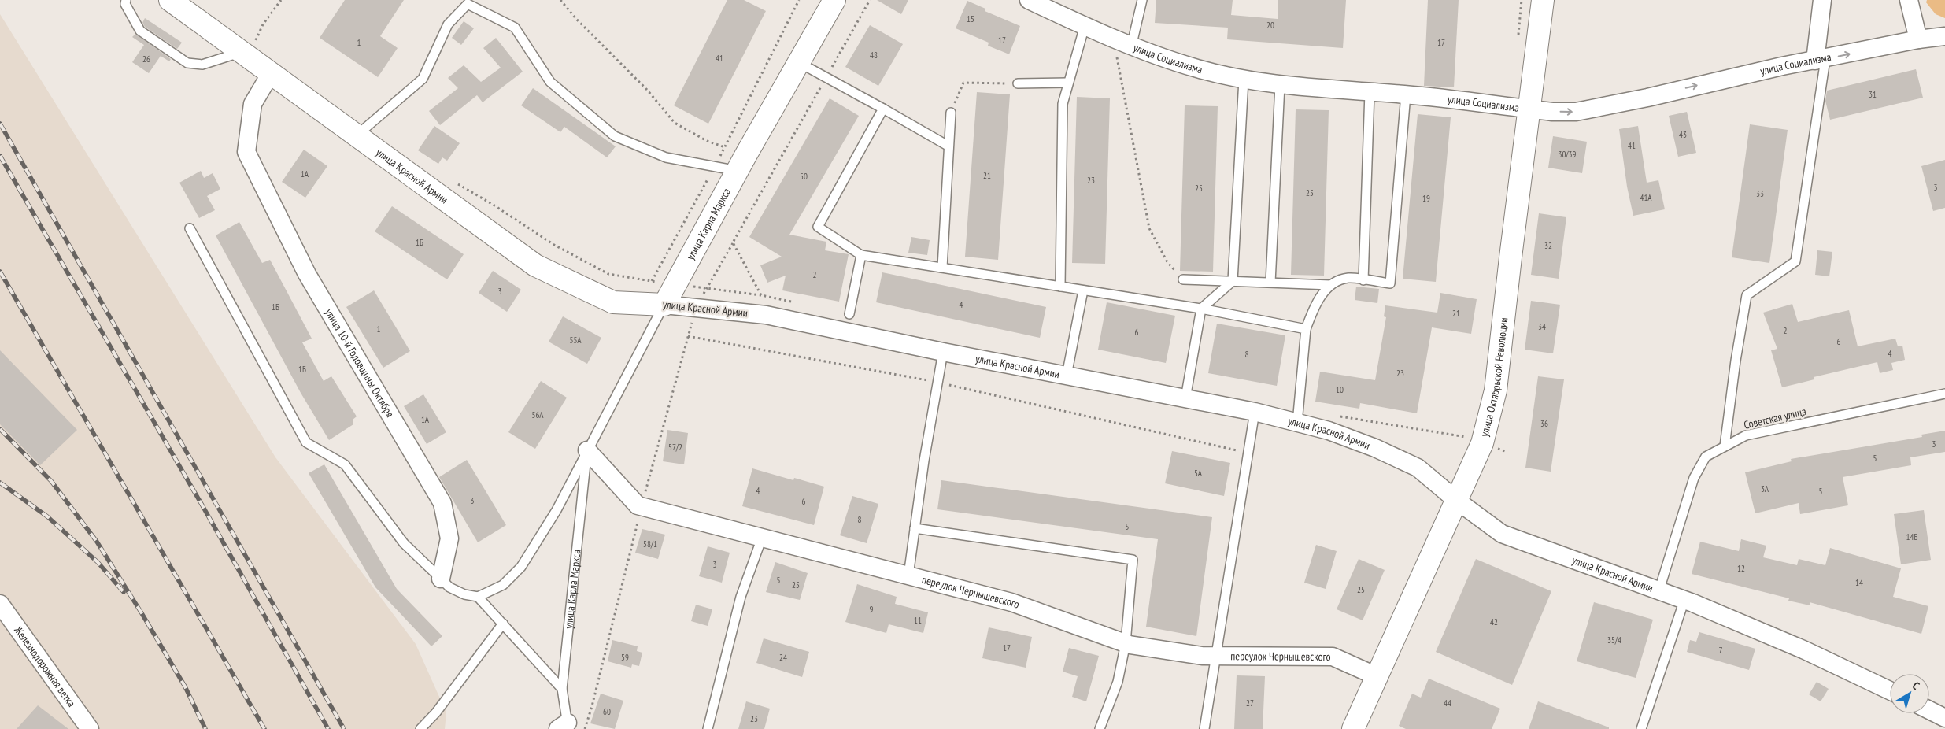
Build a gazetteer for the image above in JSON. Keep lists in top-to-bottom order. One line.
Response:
{"streets":{"main road":["улица Красной Армии","улица Карла Маркса","улица Октябрьской Революции"],"street":["улица Социализма","улица 10-й Годовщины Октября","переулок Чернышевского","Железнодорожная ветка"],"lane":["Советская улица"]},"crossings":[["улица Социализма","улица Октябрьской Революции"],["улица Красной Армии","улица Карла Маркса"],["улица Красной Армии","улица 10-й Годовщины Октября"],["улица Красной Армии","улица Октябрьской Революции"],["улица Красной Армии","Советская улица"],["улица Карла Маркса","переулок Чернышевского"],["улица Октябрьской Революции","переулок Чернышевского"]],"one_way":["улица Социализма"],"house_numbers":["15","20","17","1","17","48","41","26","31","43","41","30/39","1А","21","50","23","3","25","25","33","41А","19","1Б","32","2","3","4","1Б","21","34","1","2","6","55А","6","4","8","1Б","23","10","56А","1А","36","3","57/2","5","5А","3А","4","5","3","6","8","5","14Б","58/1","3","12","5","14","25","25","9","11","42","35/4","17","7","59","24","27","44","60","23"],"north":"top right"}
